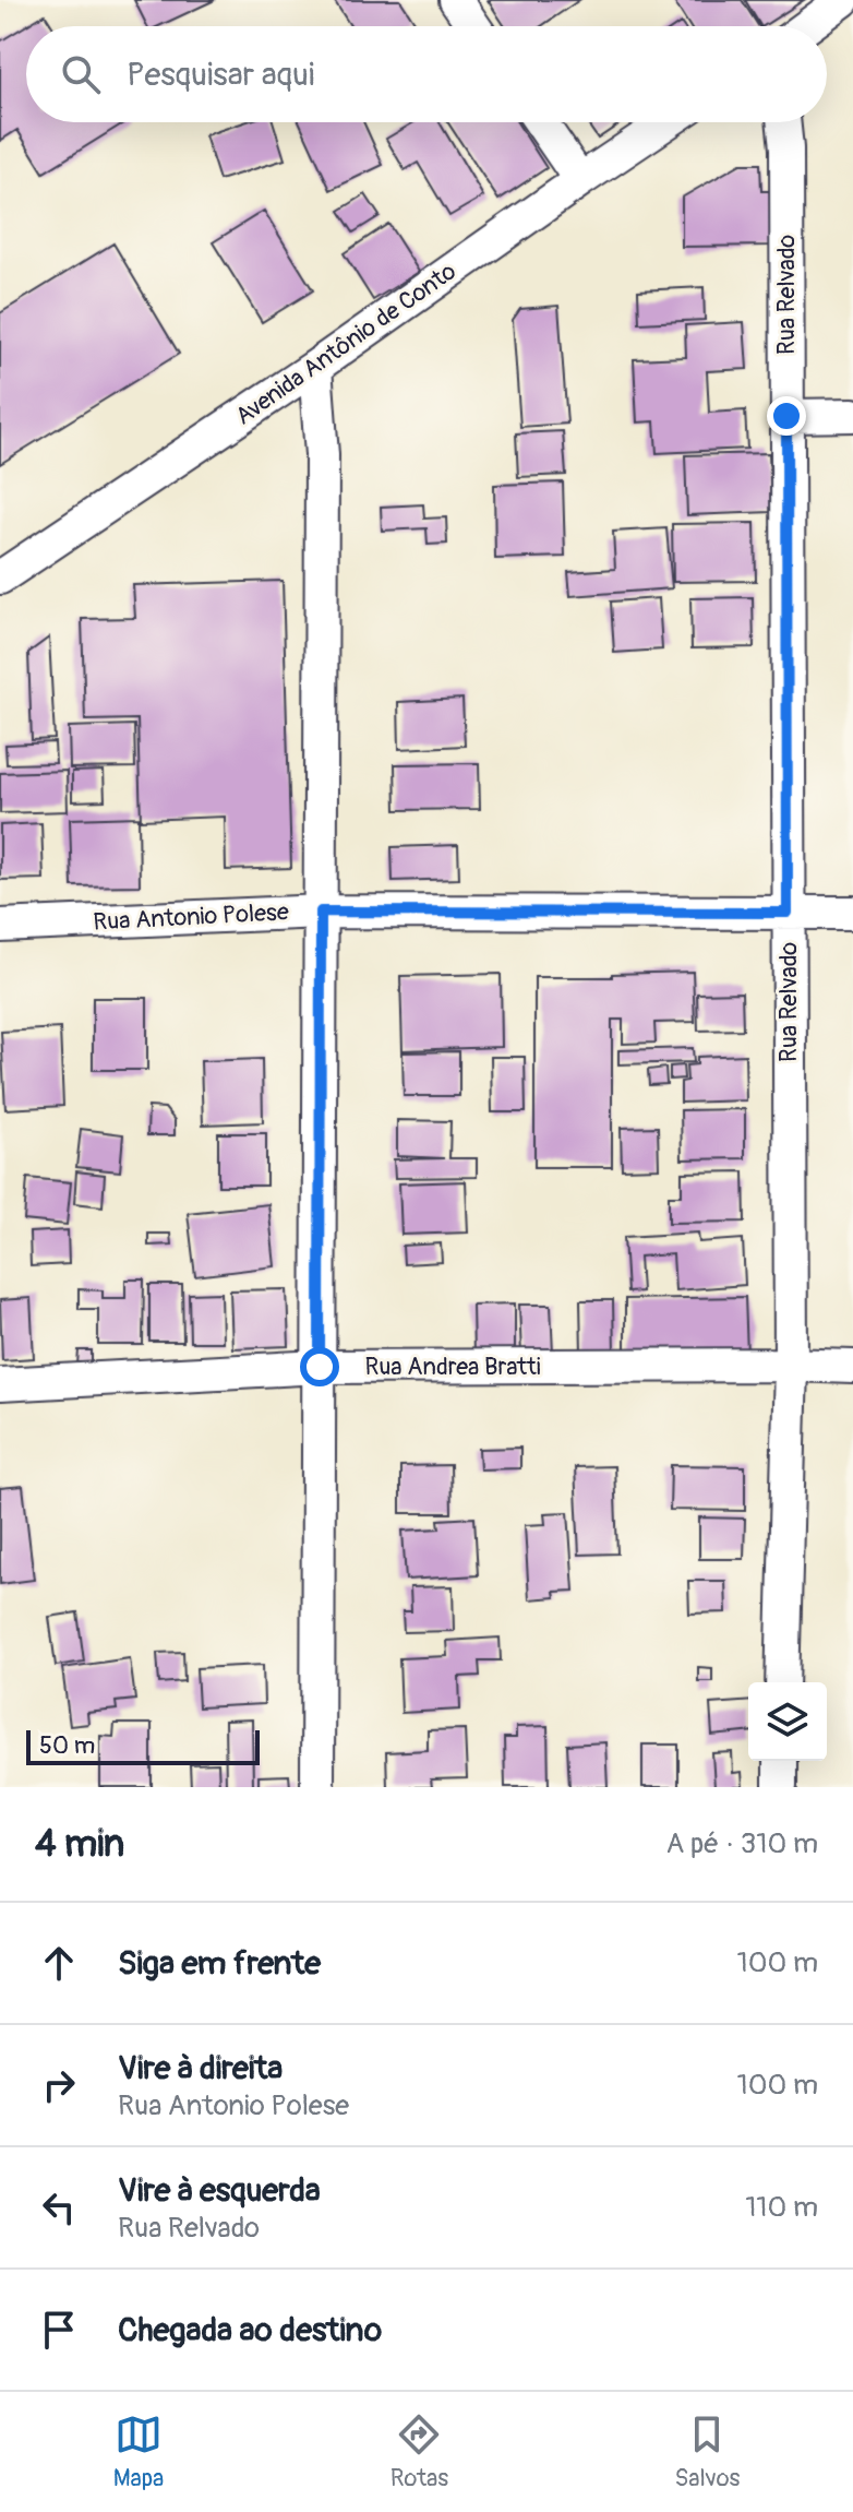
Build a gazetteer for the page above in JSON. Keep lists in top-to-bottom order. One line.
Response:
{"streets":{"street":["Rua Relvado","Avenida Antônio de Conto","Rua Antonio Polese","Rua Andrea Bratti"]},"crossings":[["Rua Relvado","Rua Antonio Polese"],["Rua Relvado","Rua Andrea Bratti"]],"scale_bar":"50 m","page":{"search":"Pesquisar aqui","scale":"50 m","heading":["4 min","A pé · 310 m"],"list":[["Siga em frente","100 m"],["Vire à direita","Rua Antonio Polese","100 m"],["Vire à esquerda","Rua Relvado","110 m"],"Chegada ao destino"],"nav":["Mapa","Rotas","Salvos"]}}
